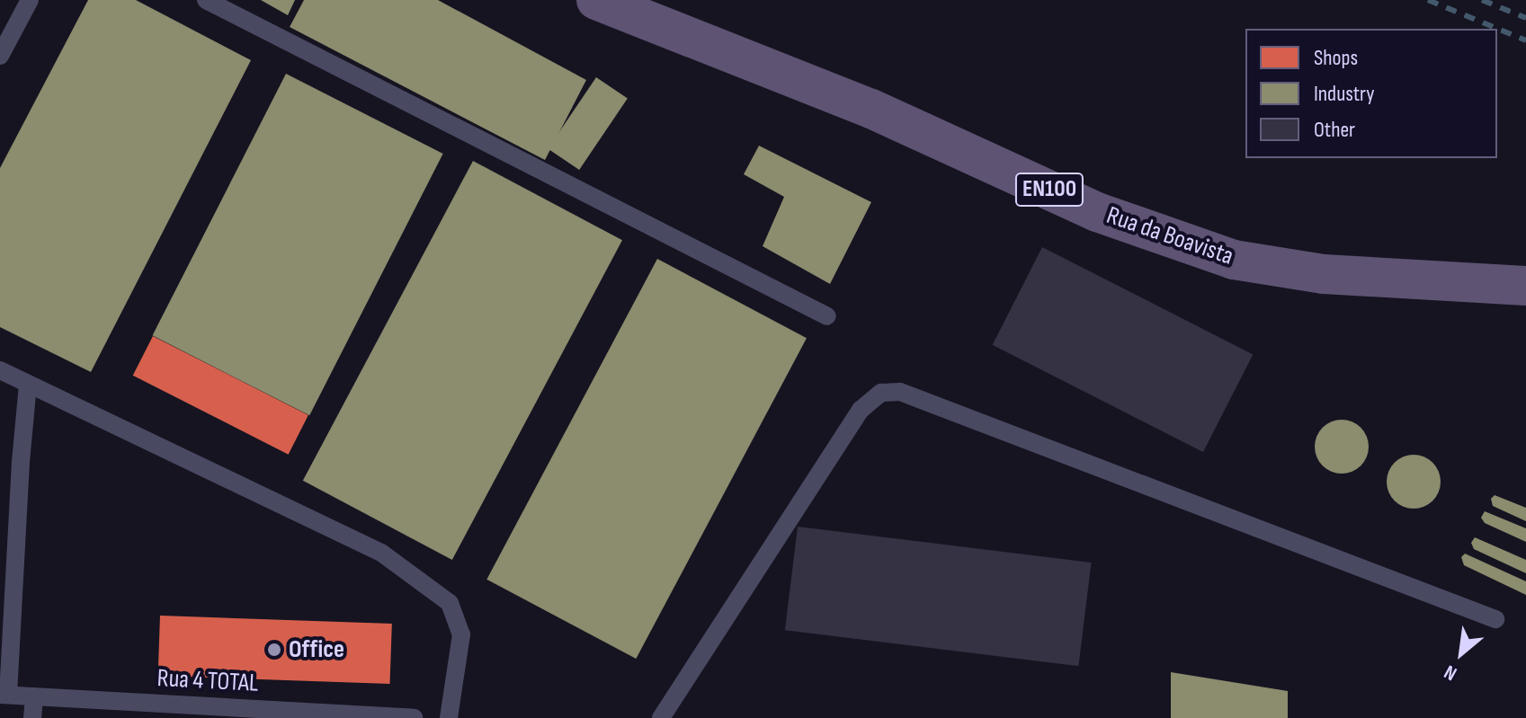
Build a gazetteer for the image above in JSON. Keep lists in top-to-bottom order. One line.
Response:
{"streets":{"main road":["EN100","Rua da Boavista"],"lane":["Rua 4 TOTAL"]},"places":["Office"],"legend":["Shops","Industry","Other"],"north":"bottom left"}
